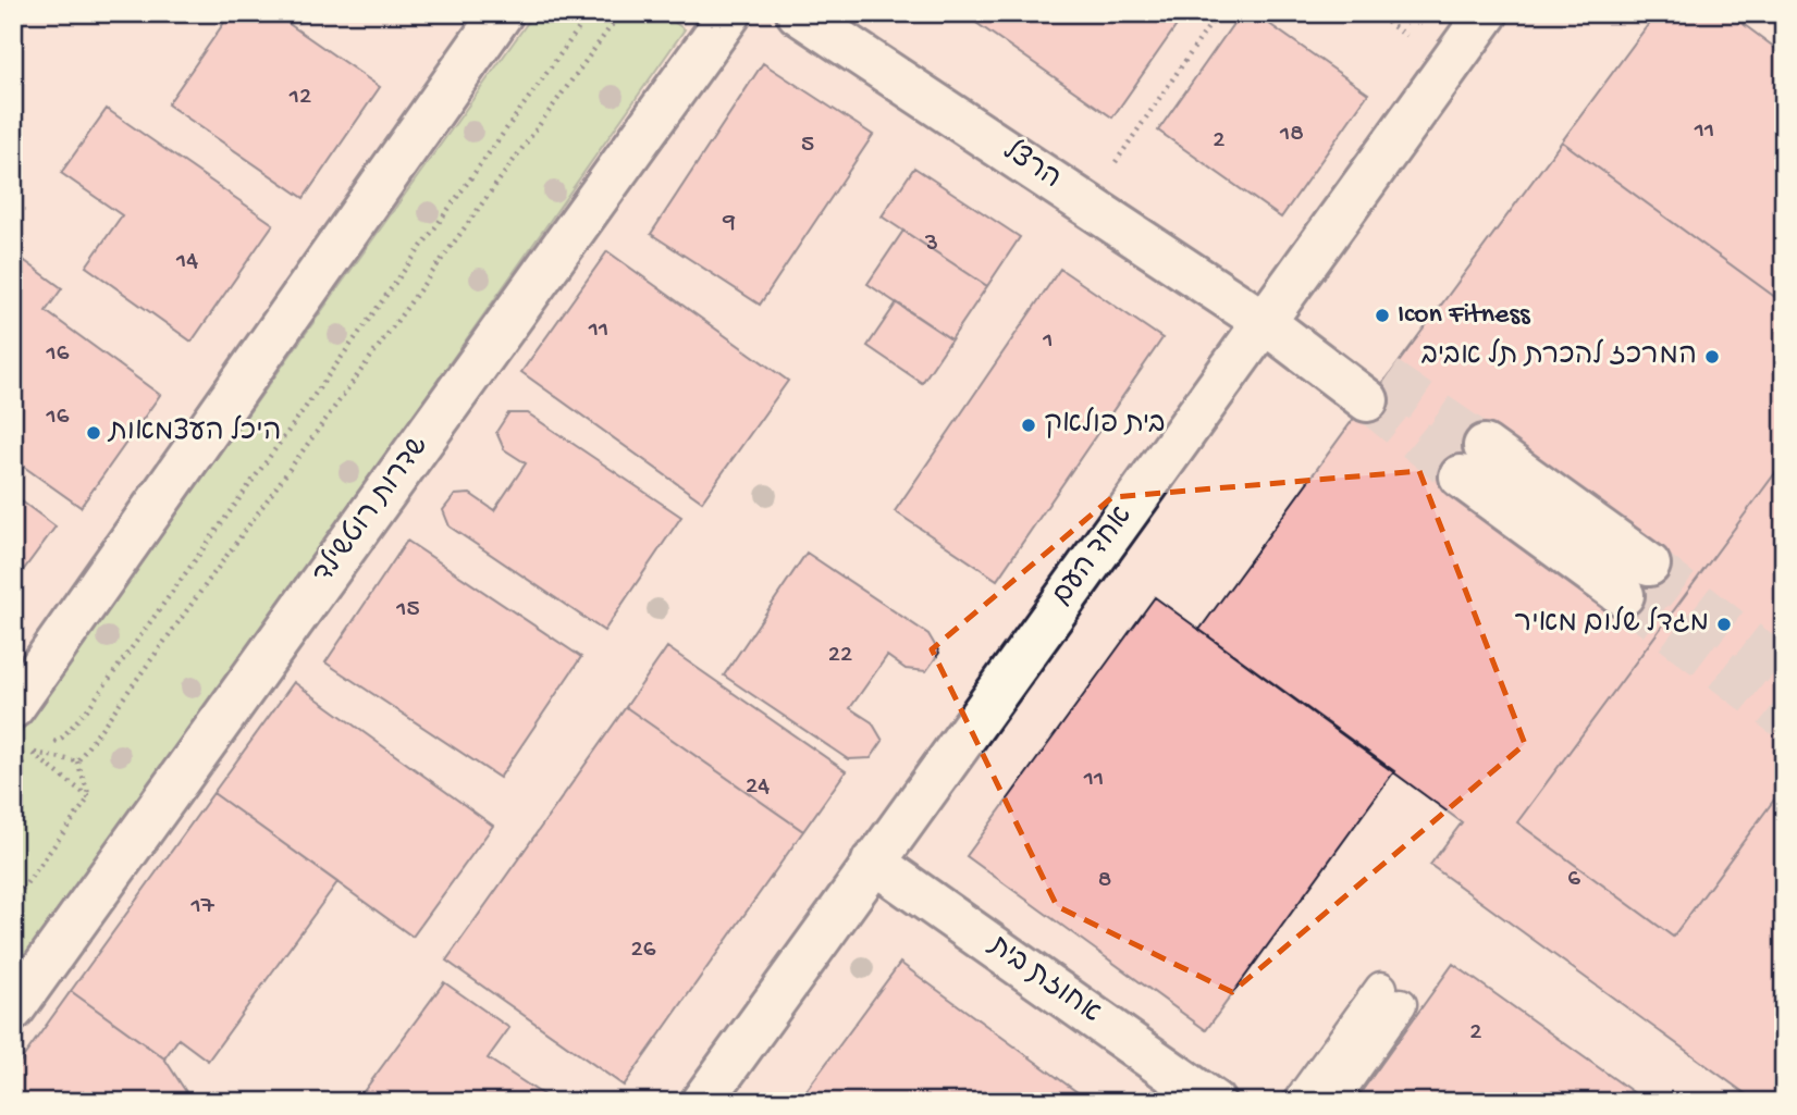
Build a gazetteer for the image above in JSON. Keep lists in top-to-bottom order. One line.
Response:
{"streets":{"street":["הרצל","שדרות רוטשילד","אחד העם","אחוזת בית"]},"crossings":[["הרצל","אחד העם"],["אחד העם","אחוזת בית"]],"places":["Icon Fitness","המרכז להכרת תל אביב","בית פולאק","היכל העצמאות","מגדל שלום מאיר"],"house_numbers":["12","11","18","2","5","9","3","14","11","1","16","16","15","22","11","24","6","8","17","26","2"]}
